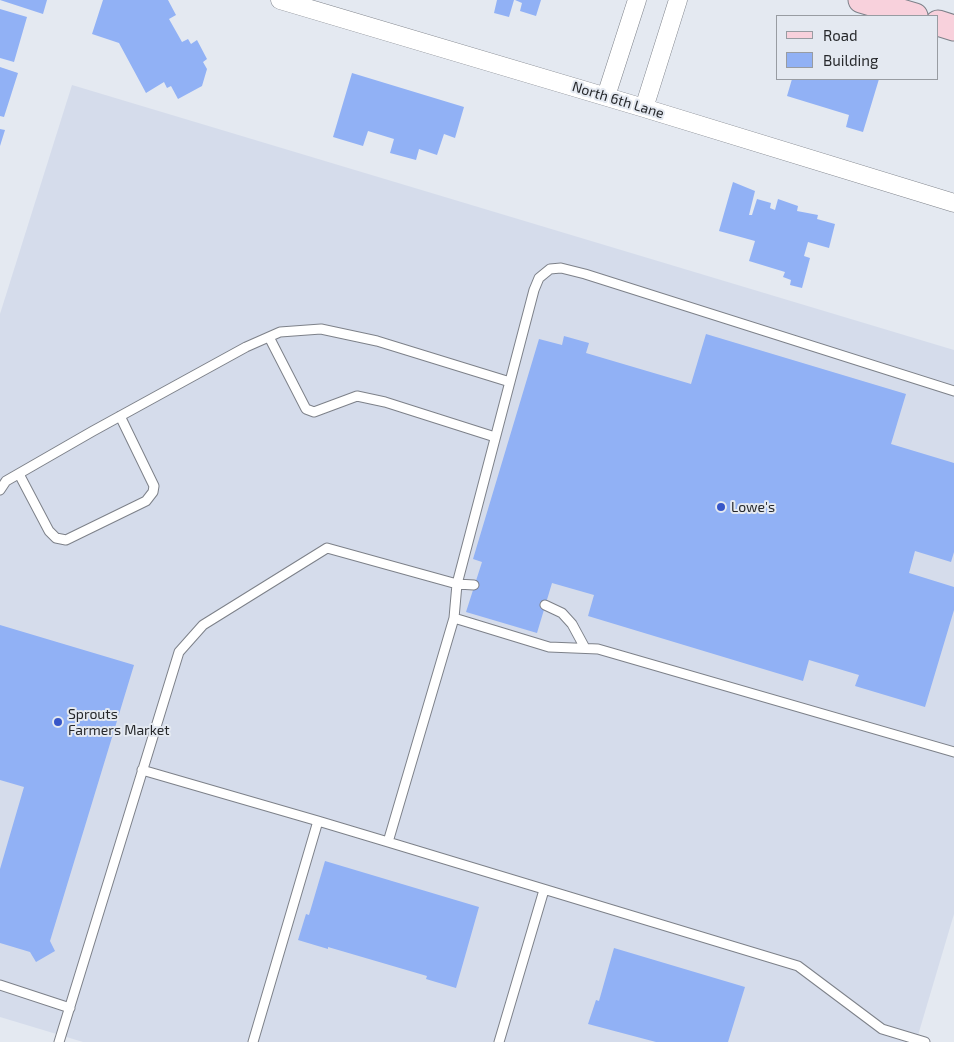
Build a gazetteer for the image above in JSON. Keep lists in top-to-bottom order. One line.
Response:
{"streets":{"street":["North 6th Lane"]},"places":["Lowe's","Sprouts Farmers Market"],"legend":["Road","Building"]}
